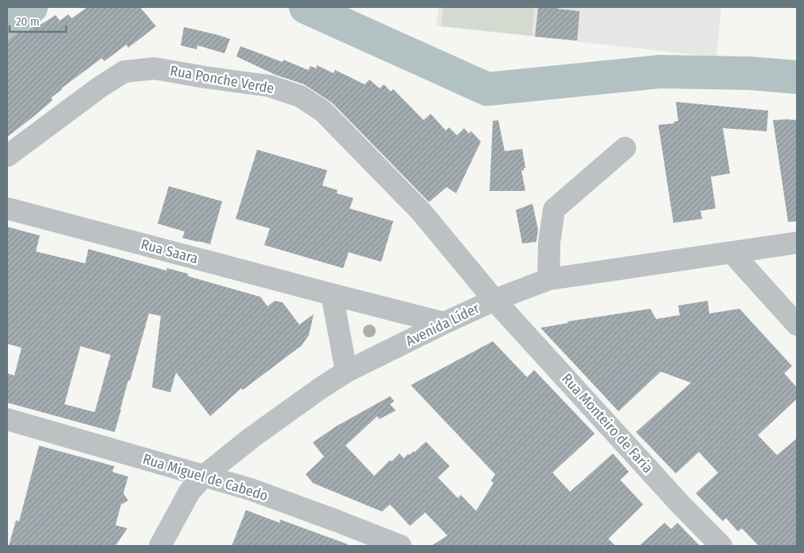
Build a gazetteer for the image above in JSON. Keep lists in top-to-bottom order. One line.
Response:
{"streets":{"street":["Rua Ponche Verde","Rua Saara","Avenida Líder","Rua Monteiro de Faria","Rua Miguel de Cabedo"]},"crossings":[["Rua Ponche Verde","Avenida Líder"],["Rua Ponche Verde","Rua Monteiro de Faria"],["Rua Saara","Avenida Líder"],["Avenida Líder","Rua Monteiro de Faria"],["Avenida Líder","Rua Miguel de Cabedo"]],"scale_bar":"20 m"}
